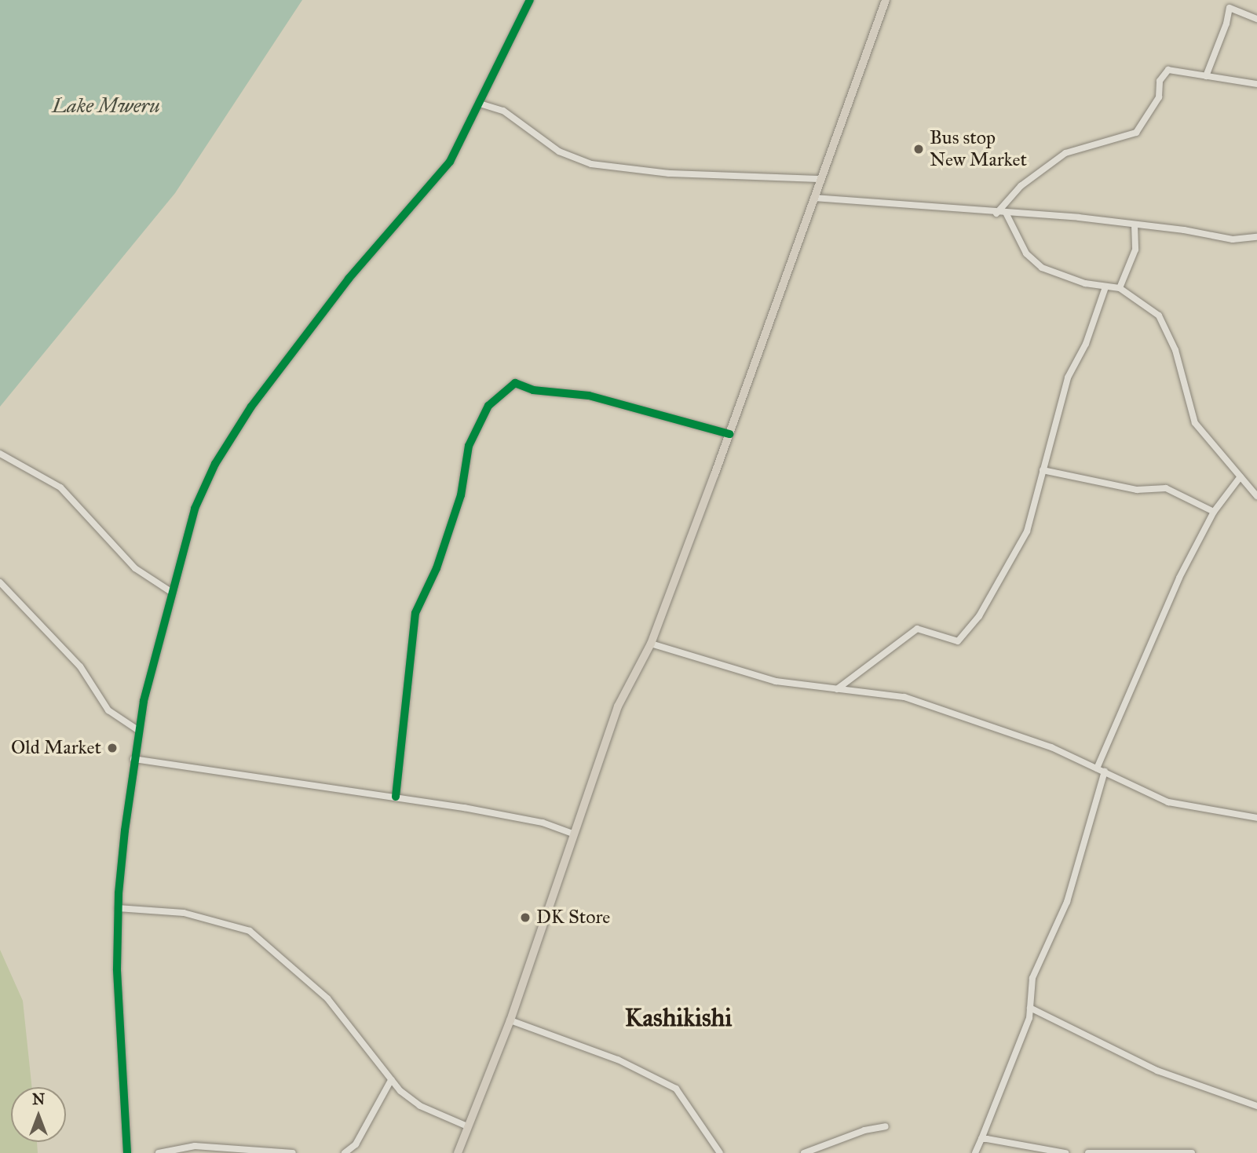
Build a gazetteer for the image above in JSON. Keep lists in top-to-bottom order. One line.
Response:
{"districts":["Kashikishi"],"water":["Lake Mweru"],"places":["Bus stop New Market","Old Market","DK Store"],"north":"top"}
